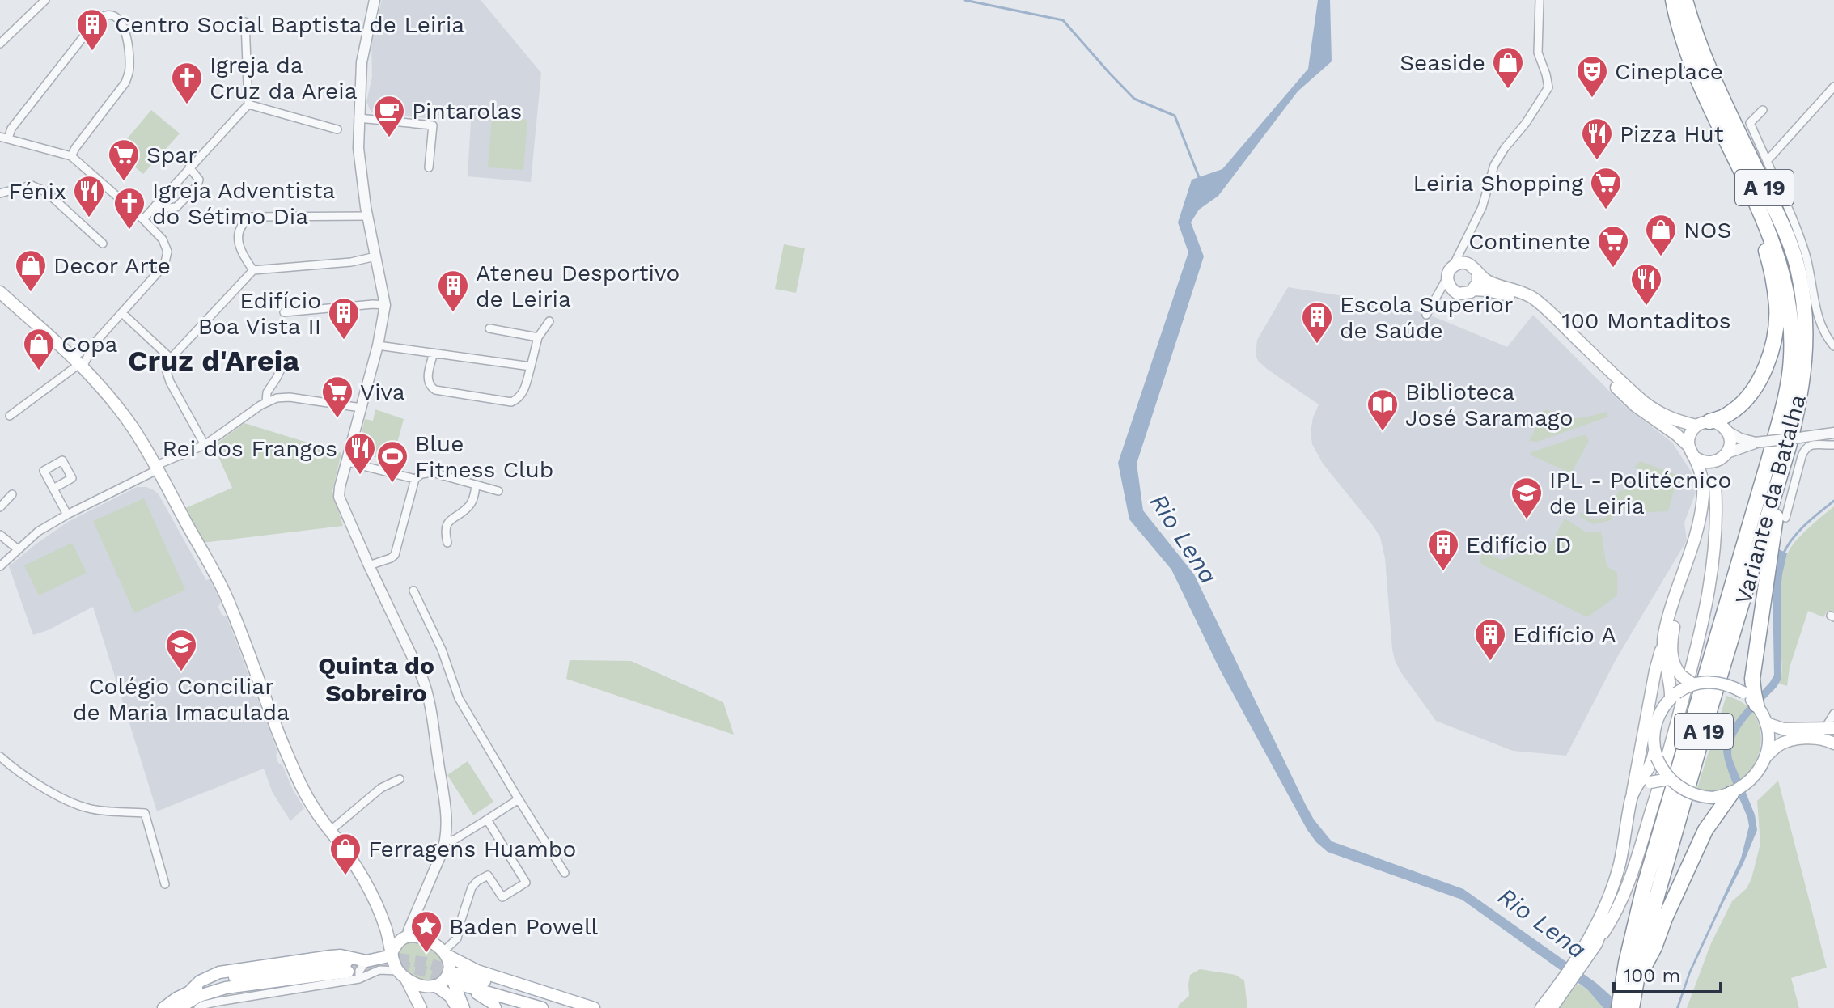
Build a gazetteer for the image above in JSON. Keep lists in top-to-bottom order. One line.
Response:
{"streets":{"highway":["A 19","Variante da Batalha"]},"districts":["Cruz d'Areia","Quinta do Sobreiro"],"water":["Rio Lena"],"places":{"building":["Centro Social Baptista de Leiria","Ateneu Desportivo de Leiria","Edifício Boa Vista II","Escola Superior de Saúde","Edifício D","Edifício A"],"shop":["Seaside","NOS","Decor Arte","Copa","Ferragens Huambo"],"theatre":["Cineplace"],"church":["Igreja da Cruz da Areia","Igreja Adventista do Sétimo Dia"],"cafe":["Pintarolas"],"restaurant":["Pizza Hut","Fénix","100 Montaditos","Rei dos Frangos"],"supermarket":["Spar","Leiria Shopping","Continente","Viva"],"library":["Biblioteca José Saramago"],"sports":["Blue Fitness Club"],"school or university":["IPL - Politécnico de Leiria","Colégio Conciliar de Maria Imaculada"],"place":["Baden Powell"]},"scale_bar":"100 m"}
